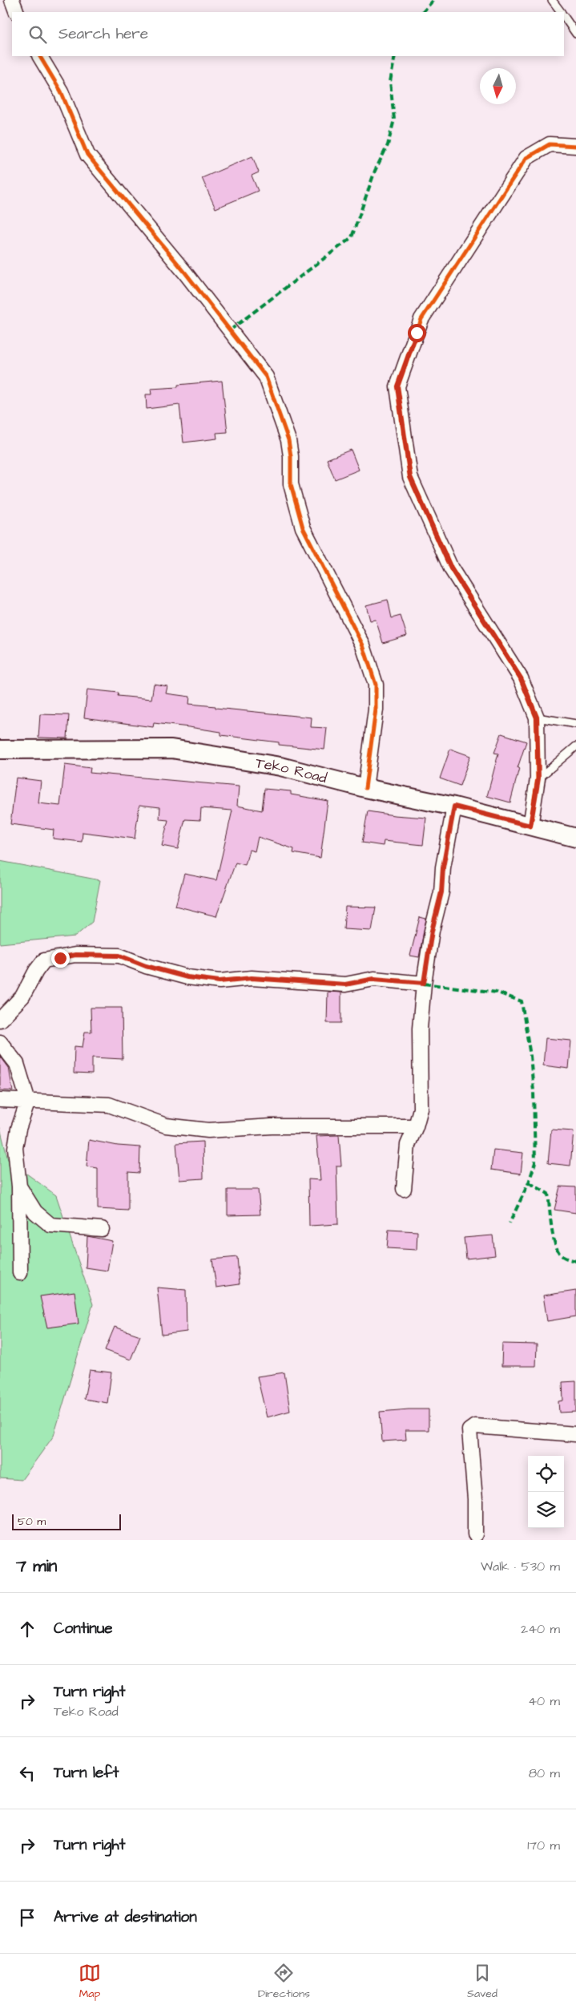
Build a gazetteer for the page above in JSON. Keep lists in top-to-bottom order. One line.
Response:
{"streets":{"street":["Teko Road"]},"scale_bar":"50 m","north":"bottom","page":{"search":"Search here","scale":"50 m","heading":["7 min","Walk · 530 m"],"list":[["Continue","240 m"],["Turn right","Teko Road","40 m"],["Turn left","80 m"],["Turn right","170 m"],"Arrive at destination"],"nav":["Map","Directions","Saved"]}}
